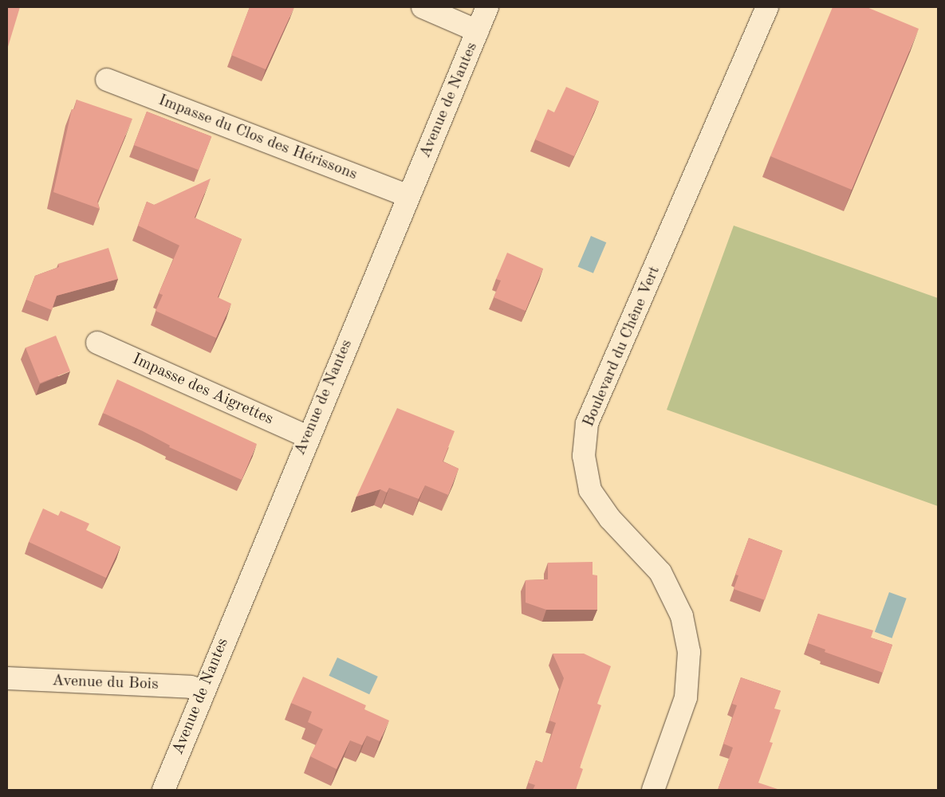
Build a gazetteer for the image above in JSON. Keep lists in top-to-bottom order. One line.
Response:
{"streets":{"street":["Avenue de Nantes","Impasse du Clos des Hérissons","Boulevard du Chêne Vert","Impasse des Aigrettes","Avenue du Bois"]},"crossings":[["Avenue de Nantes","Impasse du Clos des Hérissons"],["Avenue de Nantes","Impasse des Aigrettes"],["Avenue de Nantes","Avenue du Bois"]]}
